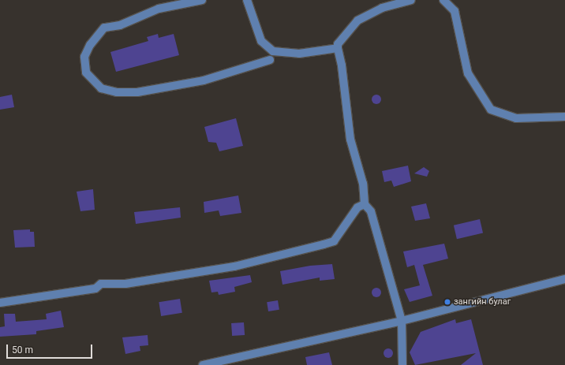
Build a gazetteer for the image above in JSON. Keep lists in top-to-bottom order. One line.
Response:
{"places":["зангийн булаг"],"scale_bar":"50 m"}
